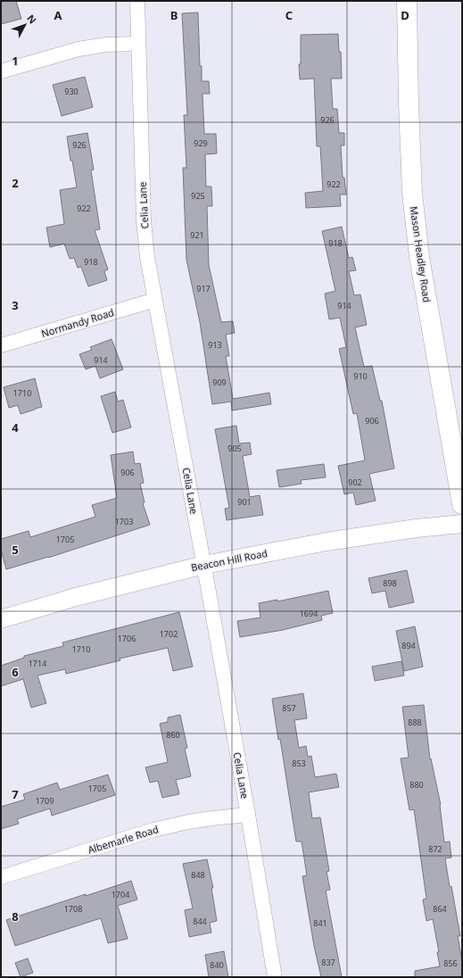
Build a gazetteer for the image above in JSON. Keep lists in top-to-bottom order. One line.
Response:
{"streets":{"main road":["Mason Headley Road"],"street":["Celia Lane","Normandy Road","Beacon Hill Road","Albemarle Road"]},"crossings":[["Celia Lane","Normandy Road"],["Celia Lane","Beacon Hill Road"],["Celia Lane","Albemarle Road"]],"house_numbers":["930","926","929","926","922","925","922","921","918","918","917","914","913","914","910","909","1710","906","905","906","902","901","1703","1705","898","1694","1702","1706","894","1710","1714","857","888","860","853","880","1705","1709","872","848","1704","1708","864","844","841","837","856","840"],"north":"top right","grid":{"columns":["A","B","C","D"],"rows":["1","2","3","4","5","6","7","8"]}}
